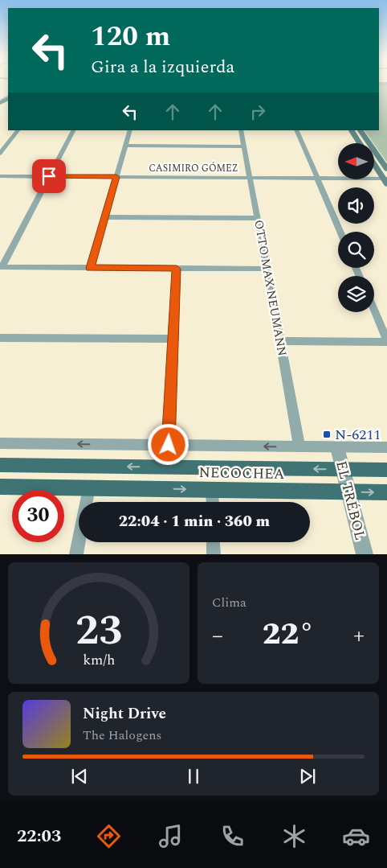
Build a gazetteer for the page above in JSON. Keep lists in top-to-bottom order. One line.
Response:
{"streets":{"main road":["NECOCHEA"],"street":["CASIMIRO GÓMEZ","OTTO MAX NEUMANN","EL TRÉBOL"]},"crossings":[["CASIMIRO GÓMEZ","OTTO MAX NEUMANN"],["NECOCHEA","EL TRÉBOL"]],"places":{"transit":["N-6211"]},"north":"left","page":{"turn":["120 m","Gira a la izquierda"],"limit":"30","trip":"22:04 · 1 min · 360 m","tile":"Clima","heat":["−","22°","+"],"song":["Night Drive","The Halogens"],"tabs":"22:03","gauge":["23","km/h"]}}
